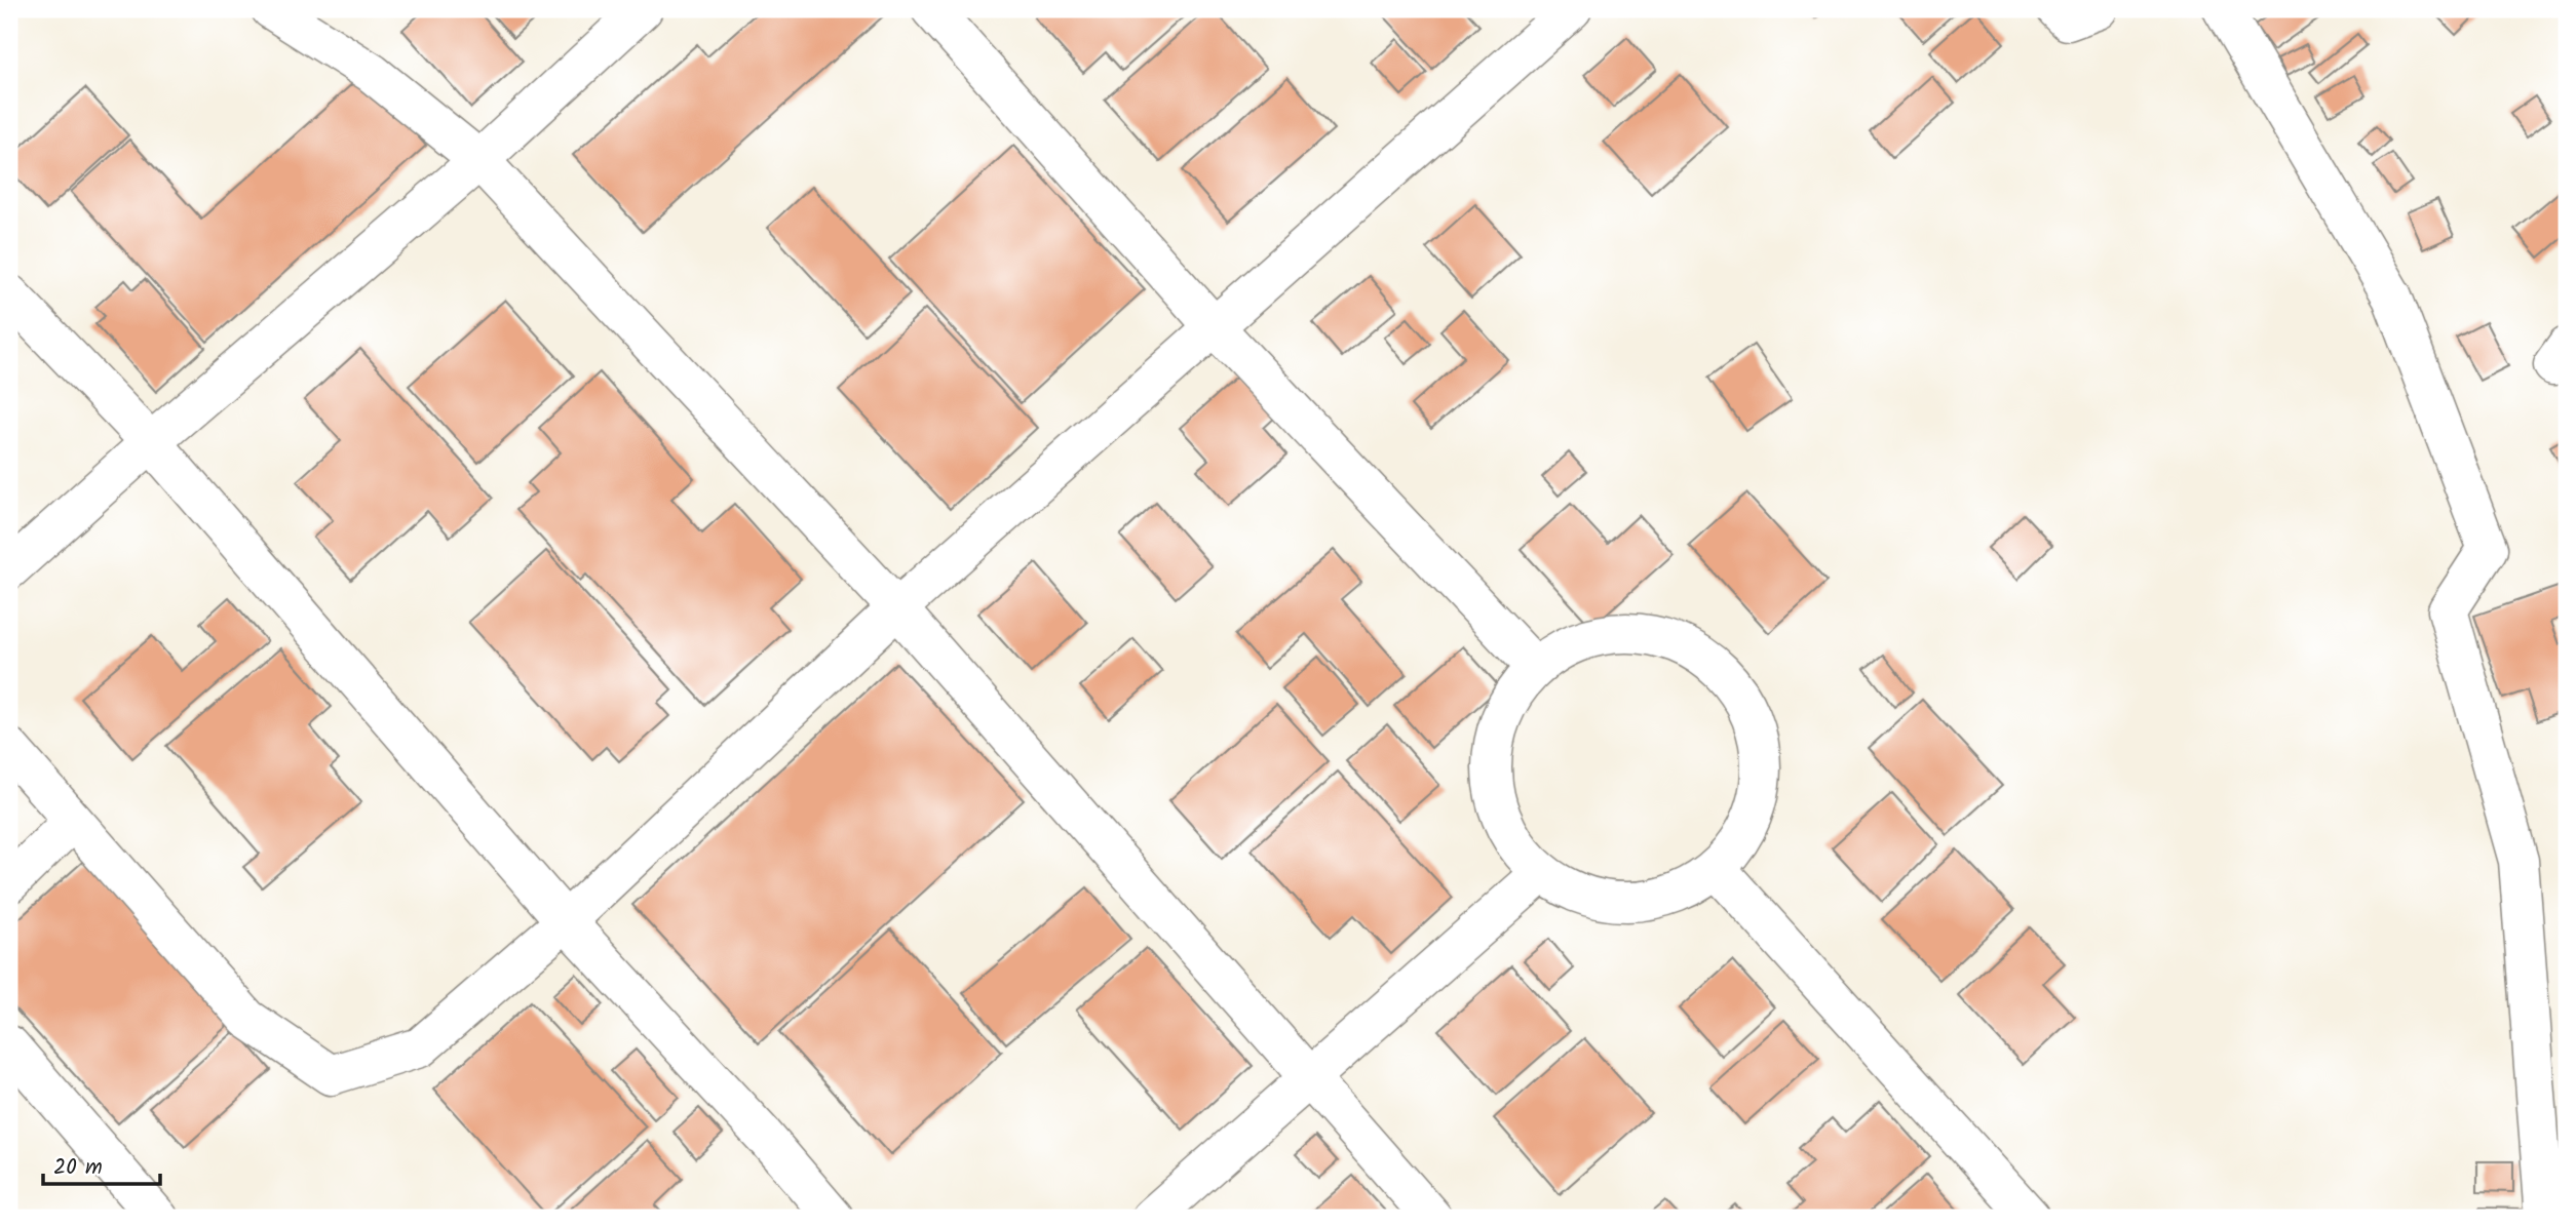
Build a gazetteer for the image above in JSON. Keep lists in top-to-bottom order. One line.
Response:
{"scale_bar":"20 m"}
